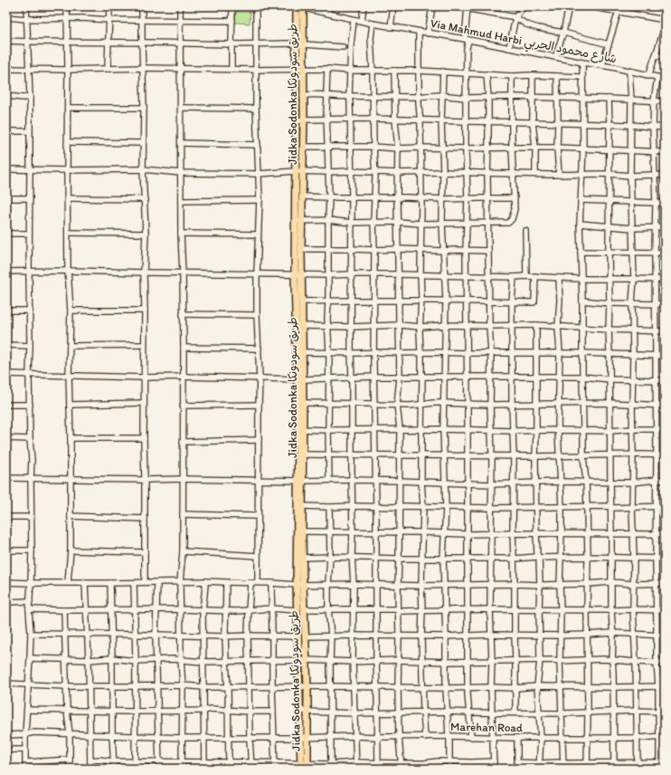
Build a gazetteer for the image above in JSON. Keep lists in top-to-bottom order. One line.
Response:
{"streets":{"main road":["Jidka Sodonka طريق سودونكا"],"street":["Via Mahmud Harbi شارع محمود الحربي","Marehan Road"]},"crossings":[["Via Mahmud Harbi شارع محمود الحربي","Jidka Sodonka طريق سودونكا"],["Jidka Sodonka طريق سودونكا","Marehan Road"]]}
